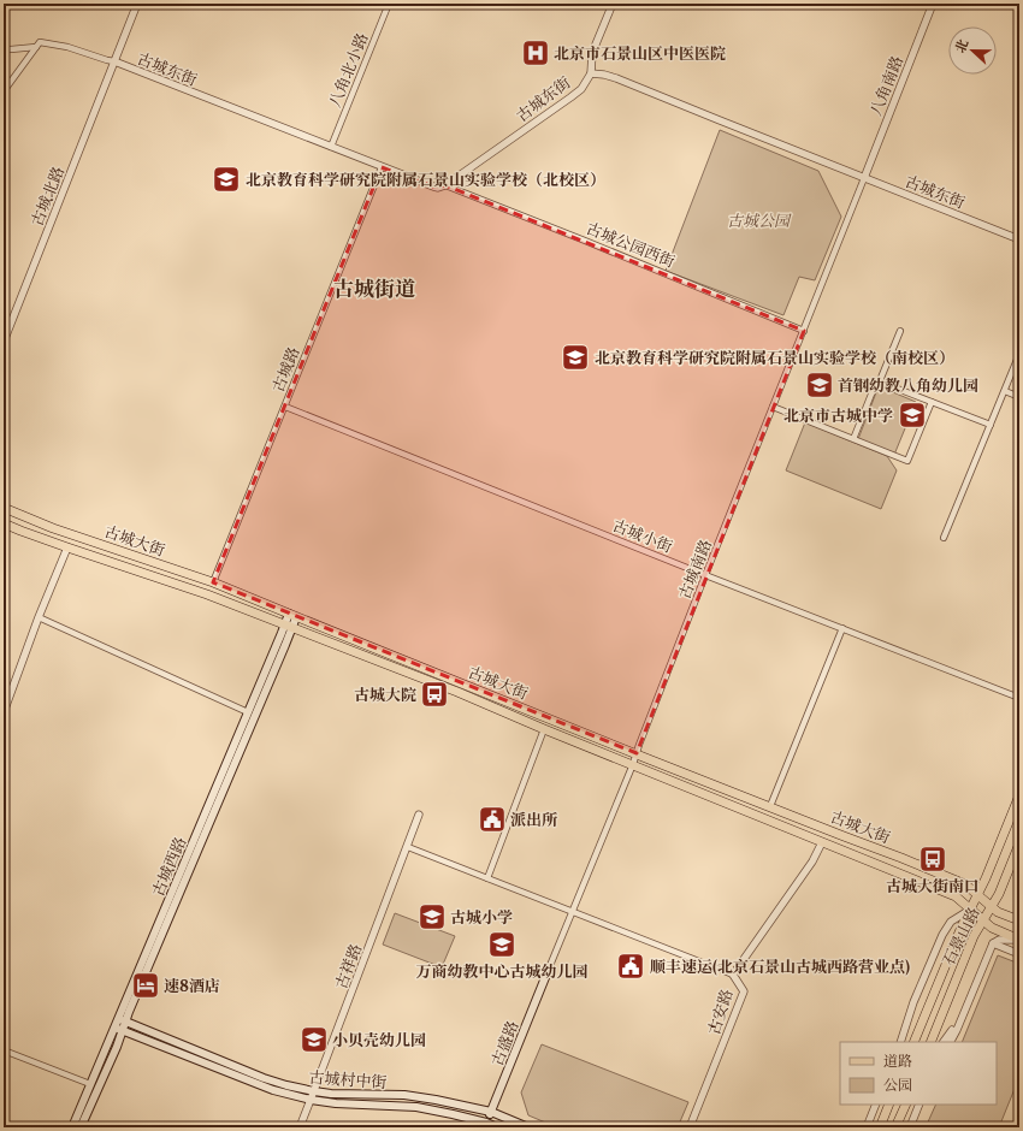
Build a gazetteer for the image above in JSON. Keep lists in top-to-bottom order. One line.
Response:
{"streets":{"main road":["古城大街","古城西路","石景山路","古盛路","古城村中街"],"street":["古城东街","八角北小路","八角南路","古城北路","古城公园西街","古城路","古城小街","古城南路","古祥路","古安路"]},"crossings":[["古城东街","八角北小路"],["古城东街","八角南路"],["古城东街","古城北路"],["古城东街","古城公园西街"],["古城东街","古城路"],["古城东街","古城南路"],["八角南路","古城南路"],["古城公园西街","古城南路"],["古城路","古城小街"],["古城路","古城大街"],["古城小街","古城南路"],["古城大街","古城南路"],["古城大街","古城西路"],["古城大街","石景山路"],["古城大街","古安路"],["古城南路","古盛路"],["古城西路","古城村中街"],["古祥路","古城村中街"],["古盛路","古城村中街"]],"districts":["古城街道"],"parks":["古城公园"],"places":{"hospital":["北京市石景山区中医医院"],"school or university":["北京教育科学研究院附属石景山实验学校（北校区）","北京教育科学研究院附属石景山实验学校（南校区）","首钢幼教八角幼儿园","北京市古城中学","古城小学","万商幼教中心古城幼儿园","小贝壳幼儿园"],"bus stop":["古城大院","古城大街南口"],"public building":["派出所","顺丰速运(北京石景山古城西路营业点)"],"hotel":["速8酒店"]},"legend":["道路","公园"],"north":"left"}
